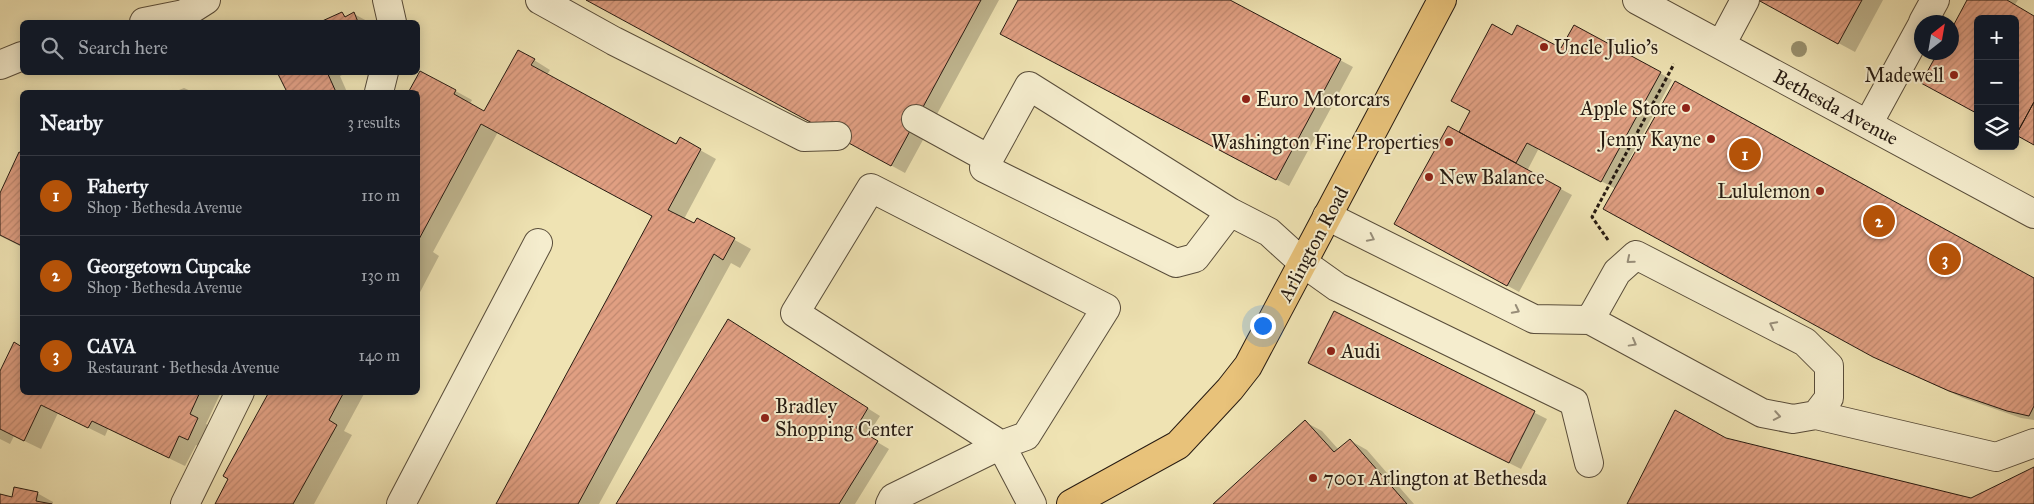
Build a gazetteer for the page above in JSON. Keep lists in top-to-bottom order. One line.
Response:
{"streets":{"main road":["Arlington Road"],"street":["Bethesda Avenue"]},"places":["Uncle Julio's","Madewell","Euro Motorcars","Apple Store","Jenny Kayne","Washington Fine Properties","New Balance","Lululemon","Audi","Bradley Shopping Center","7001 Arlington at Bethesda"],"north":"top right","page":{"map_buttons":["+","−"],"search":"Search here","heading":["Nearby","3 results"],"pins":["1","2","3"],"list":[{"mark":"1","name":"Faherty","note":"Shop · Bethesda Avenue","value":"110 m"},{"mark":"2","name":"Georgetown Cupcake","note":"Shop · Bethesda Avenue","value":"130 m"},{"mark":"3","name":"CAVA","note":"Restaurant · Bethesda Avenue","value":"140 m"}]}}
